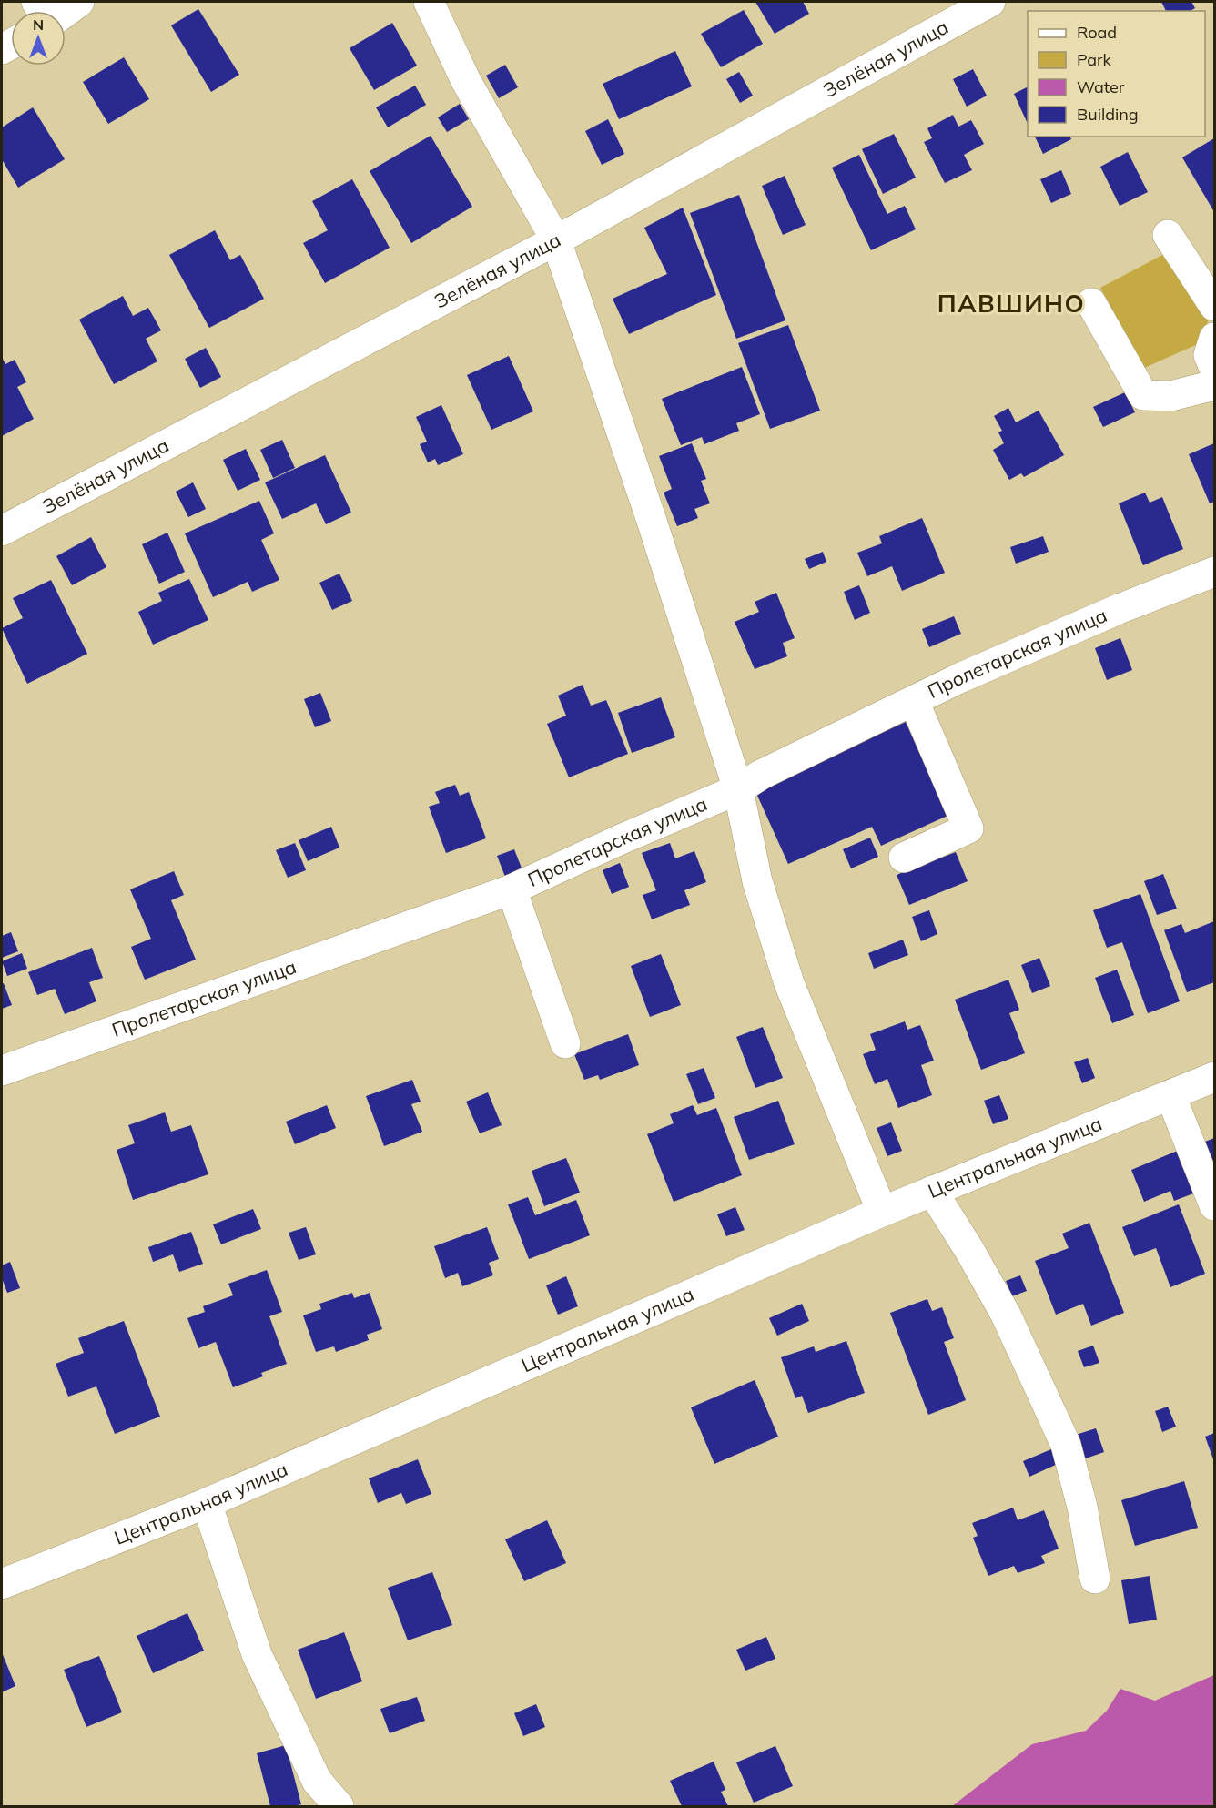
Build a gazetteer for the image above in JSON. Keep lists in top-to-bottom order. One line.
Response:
{"streets":{"street":["Зелёная улица","Пролетарская улица","Центральная улица"]},"districts":["ПАВШИНО"],"legend":["Road","Park","Water","Building"],"north":"top"}
